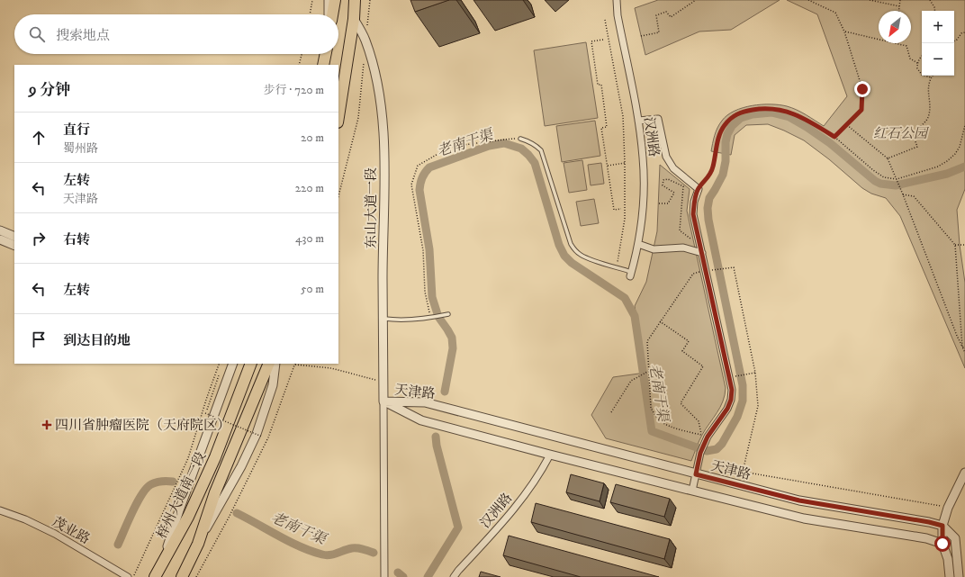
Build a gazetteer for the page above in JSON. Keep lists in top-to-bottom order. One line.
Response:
{"streets":{"highway":["梓州大道南一段"],"street":["汉洲路","东山大道一段","天津路","茂业路"]},"crossings":[["汉洲路","天津路"],["东山大道一段","天津路"]],"water":["老南干渠"],"parks":["红石公园"],"places":{"health":["四川省肿瘤医院（天府院区）"]},"north":"bottom left","page":{"map_buttons":["+","−"],"search":"搜索地点","heading":["9 分钟","步行 · 720 m"],"list":[["直行","蜀州路","20 m"],["左转","天津路","220 m"],["右转","430 m"],["左转","50 m"],"到达目的地"]}}
